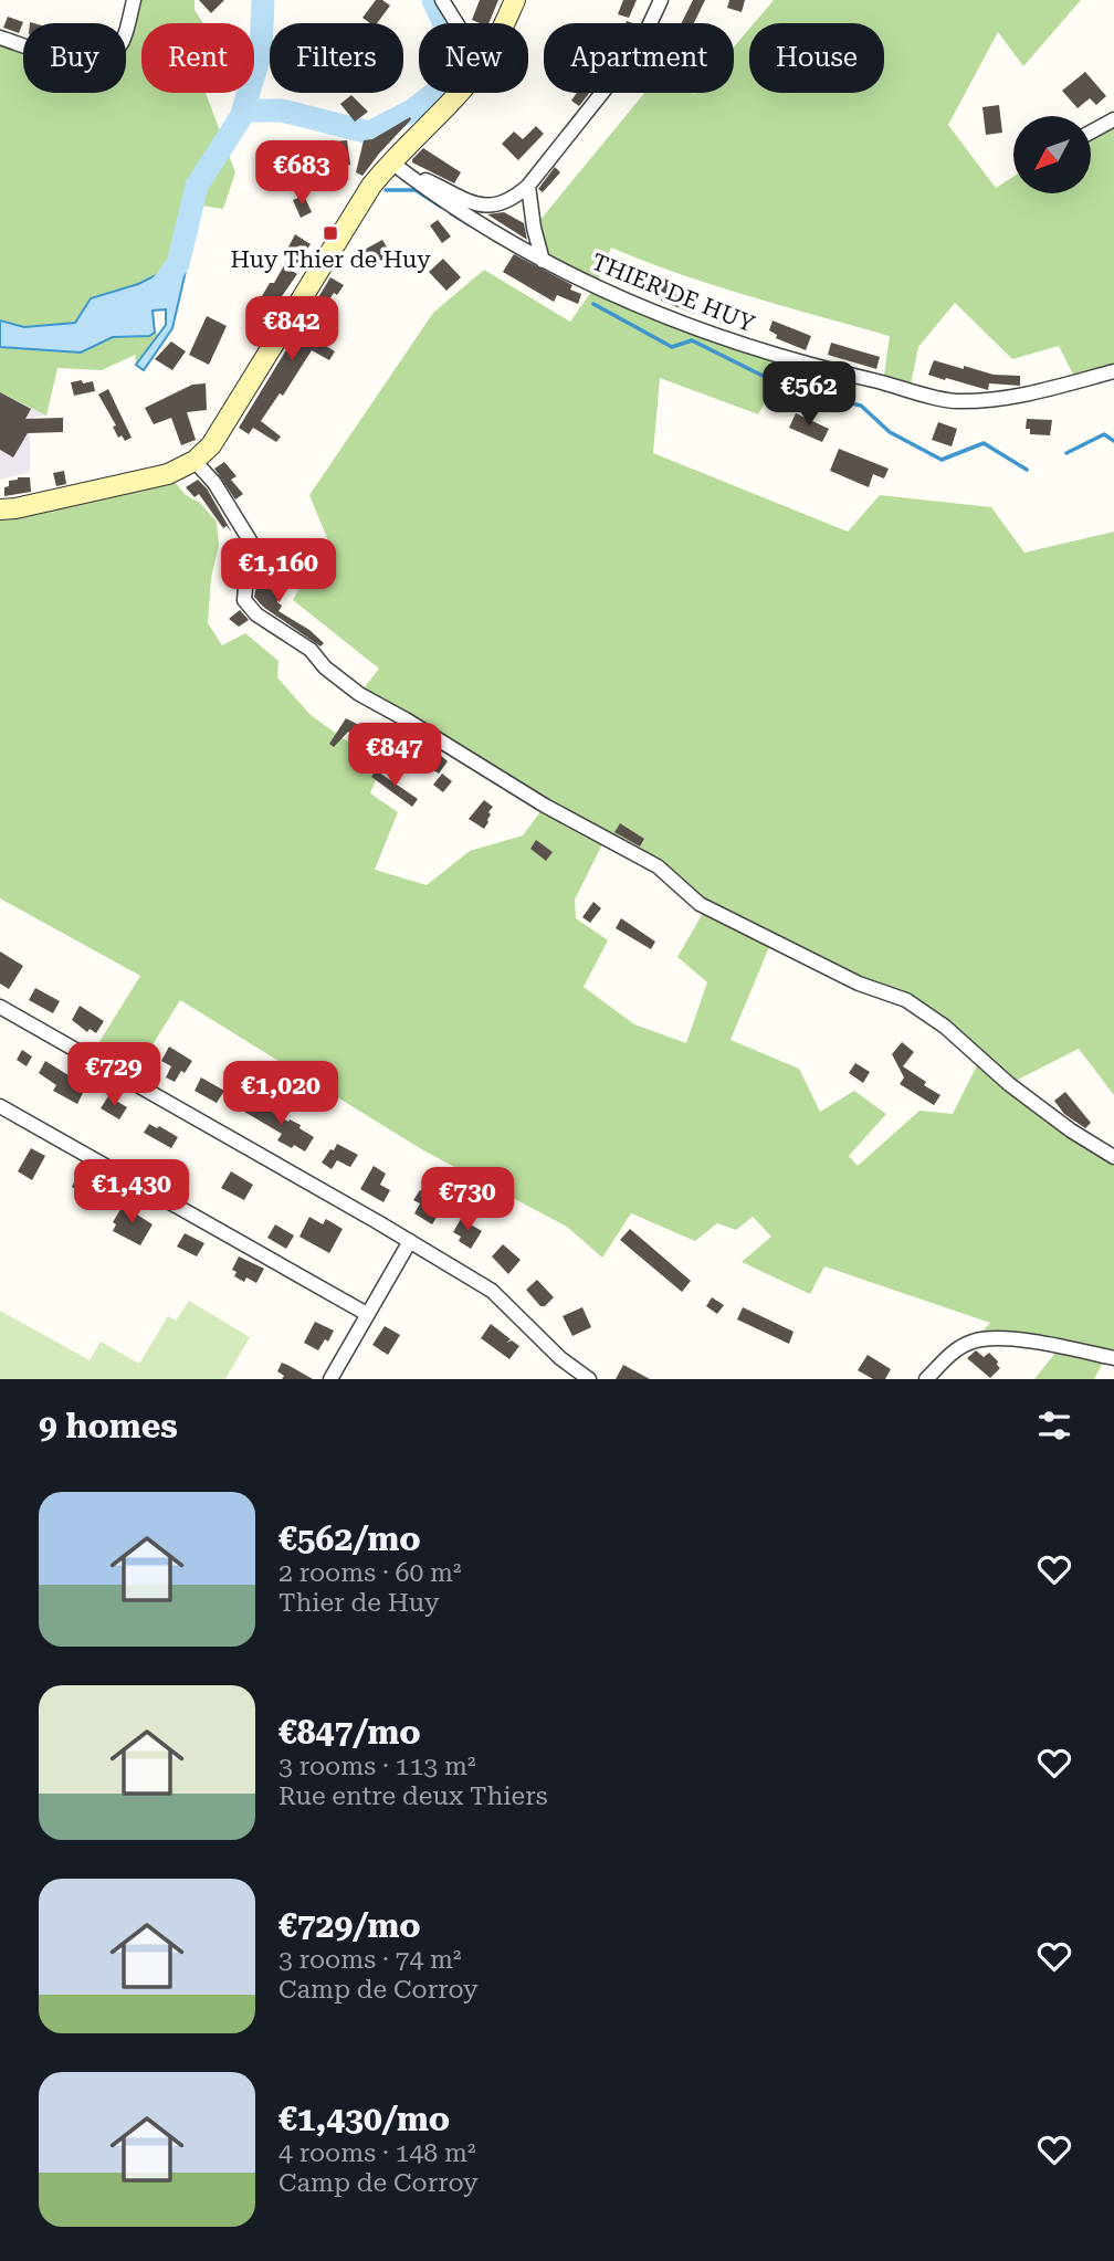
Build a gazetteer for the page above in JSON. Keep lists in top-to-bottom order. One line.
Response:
{"streets":{"street":["THIER DE HUY"]},"places":{"transit":["Huy Thier de Huy"]},"north":"bottom left","page":{"chip":["Buy","Rent","Filters","New","Apartment","House"],"price":["€683","€842","€562","€1,160","€847","€729","€1,020","€1,430","€730"],"heading":"9 homes","list":[{"name":"€562/mo","note":"2 rooms · 60 m² · Thier de Huy"},{"name":"€847/mo","note":"3 rooms · 113 m² · Rue entre deux Thiers"},{"name":"€729/mo","note":"3 rooms · 74 m² · Camp de Corroy"},{"name":"€1,430/mo","note":"4 rooms · 148 m² · Camp de Corroy"}]}}
